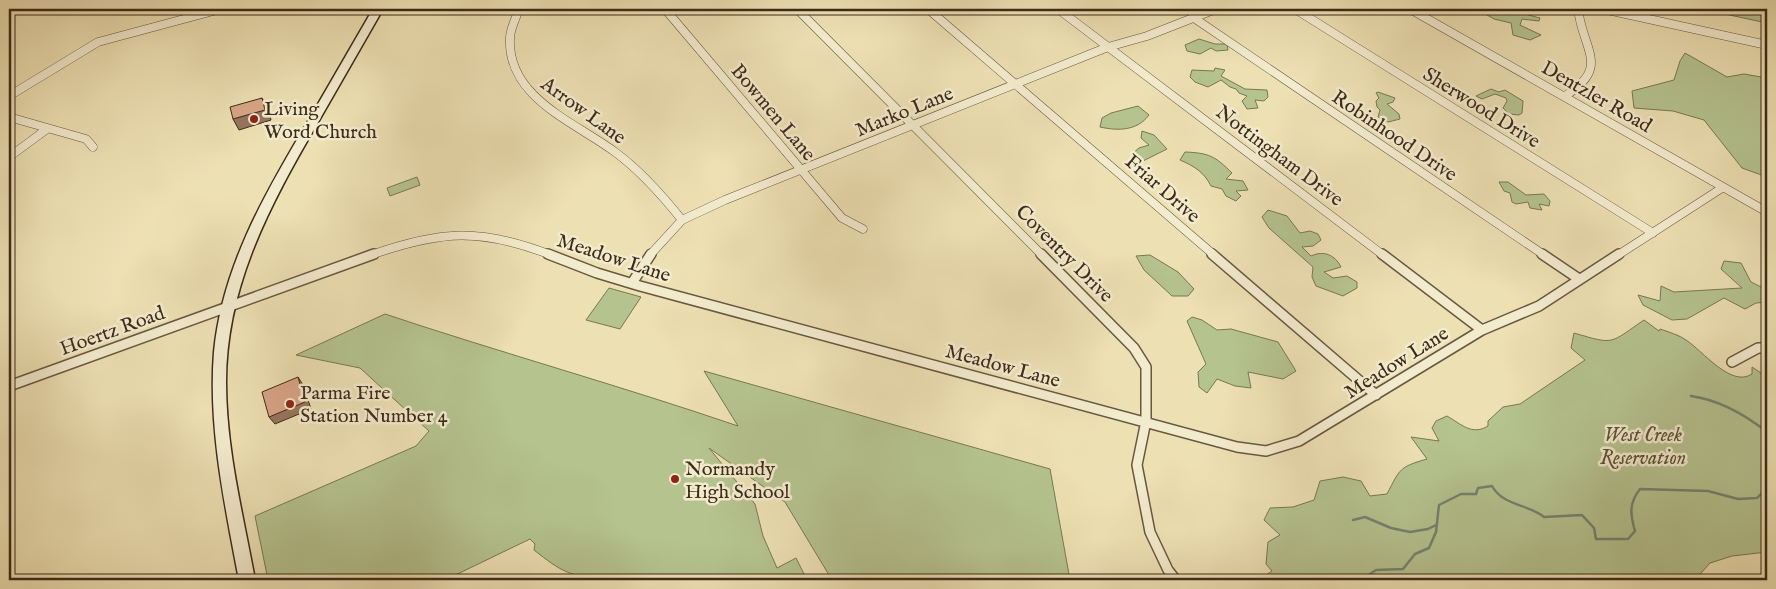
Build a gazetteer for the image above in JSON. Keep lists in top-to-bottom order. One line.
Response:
{"streets":{"street":["Dentzler Road","Sherwood Drive","Arrow Lane","Marko Lane","Bowmen Lane","Robinhood Drive","Nottingham Drive","Friar Drive","Coventry Drive","Meadow Lane","Hoertz Road"]},"crossings":[["Dentzler Road","Meadow Lane"],["Sherwood Drive","Meadow Lane"],["Arrow Lane","Marko Lane"],["Marko Lane","Bowmen Lane"],["Marko Lane","Robinhood Drive"],["Marko Lane","Nottingham Drive"],["Marko Lane","Friar Drive"],["Marko Lane","Coventry Drive"],["Marko Lane","Meadow Lane"],["Robinhood Drive","Meadow Lane"],["Nottingham Drive","Meadow Lane"],["Friar Drive","Meadow Lane"],["Coventry Drive","Meadow Lane"],["Meadow Lane","Hoertz Road"]],"parks":["West Creek Reservation"],"places":["Living Word Church","Parma Fire Station Number 4","Normandy High School"]}
